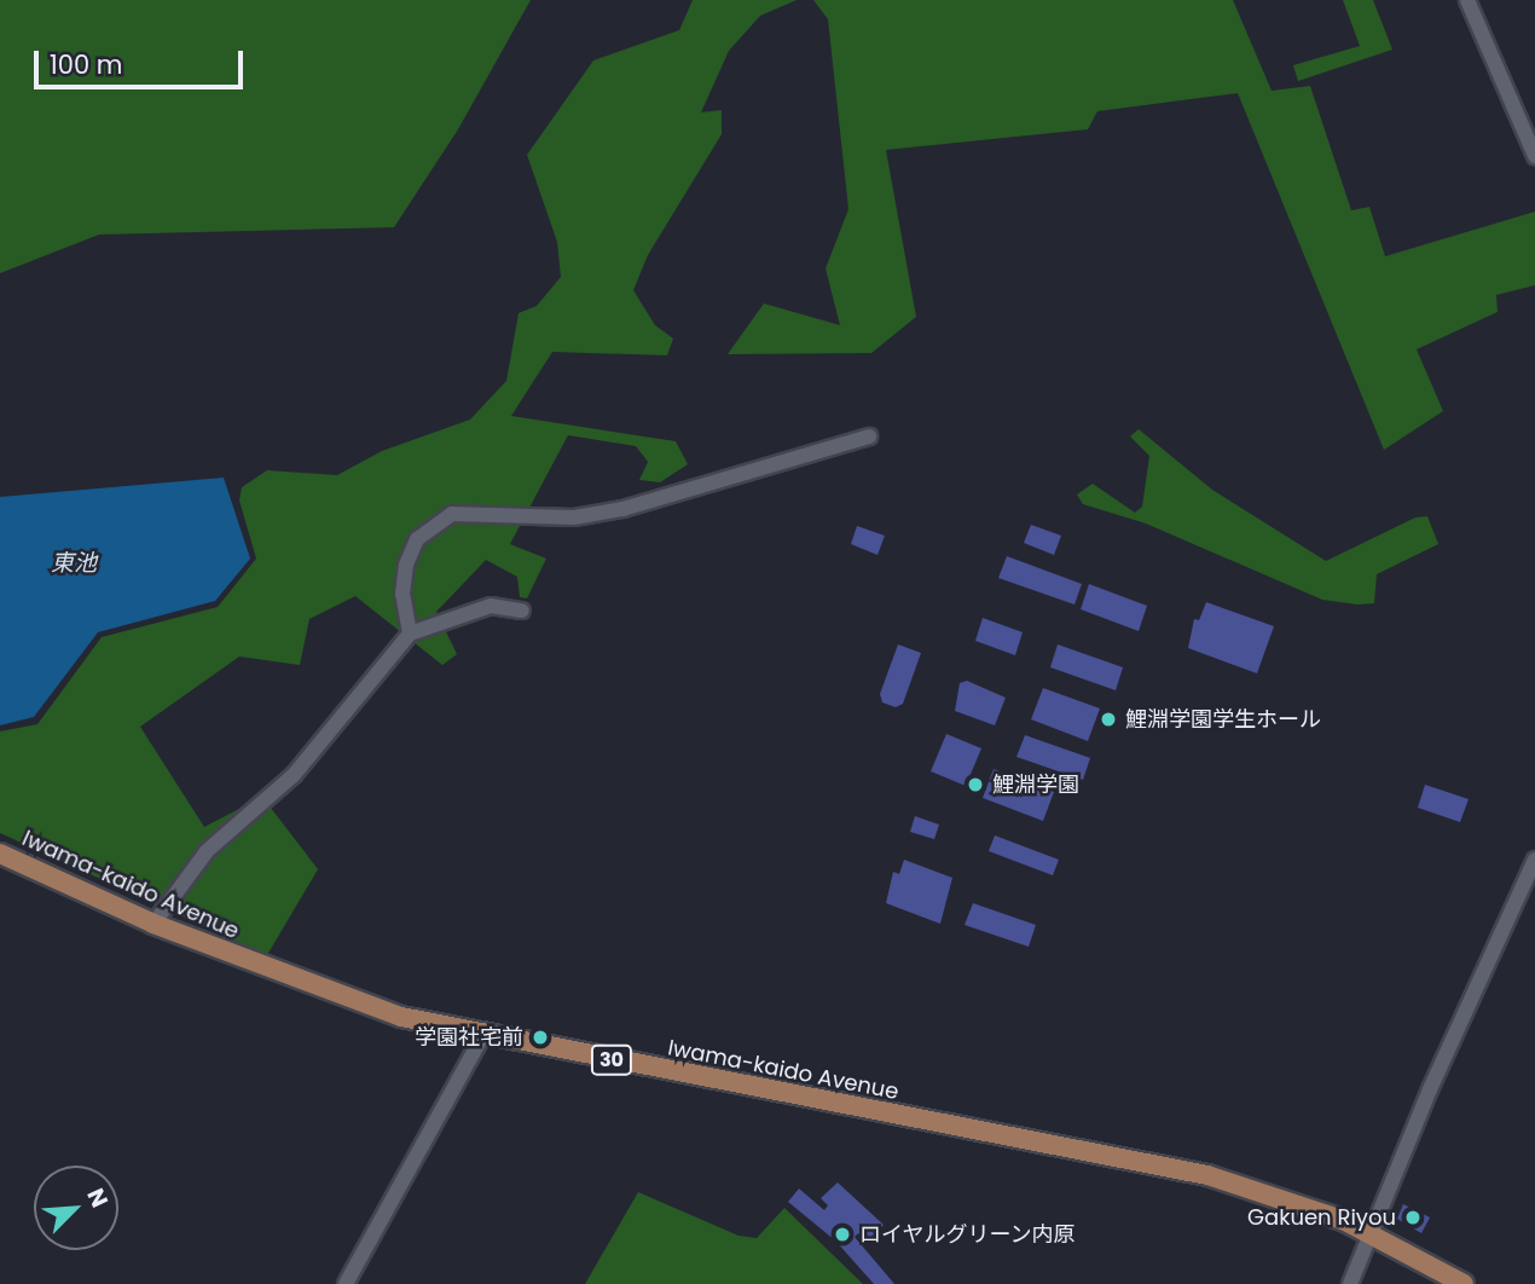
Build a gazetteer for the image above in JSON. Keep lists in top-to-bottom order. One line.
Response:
{"streets":{"main road":["Iwama-kaido Avenue","30"]},"water":["東池"],"places":["鯉淵学園学生ホール","鯉淵学園","学園社宅前","Gakuen Riyou","ロイヤルグリーン内原"],"scale_bar":"100 m","north":"top right"}
